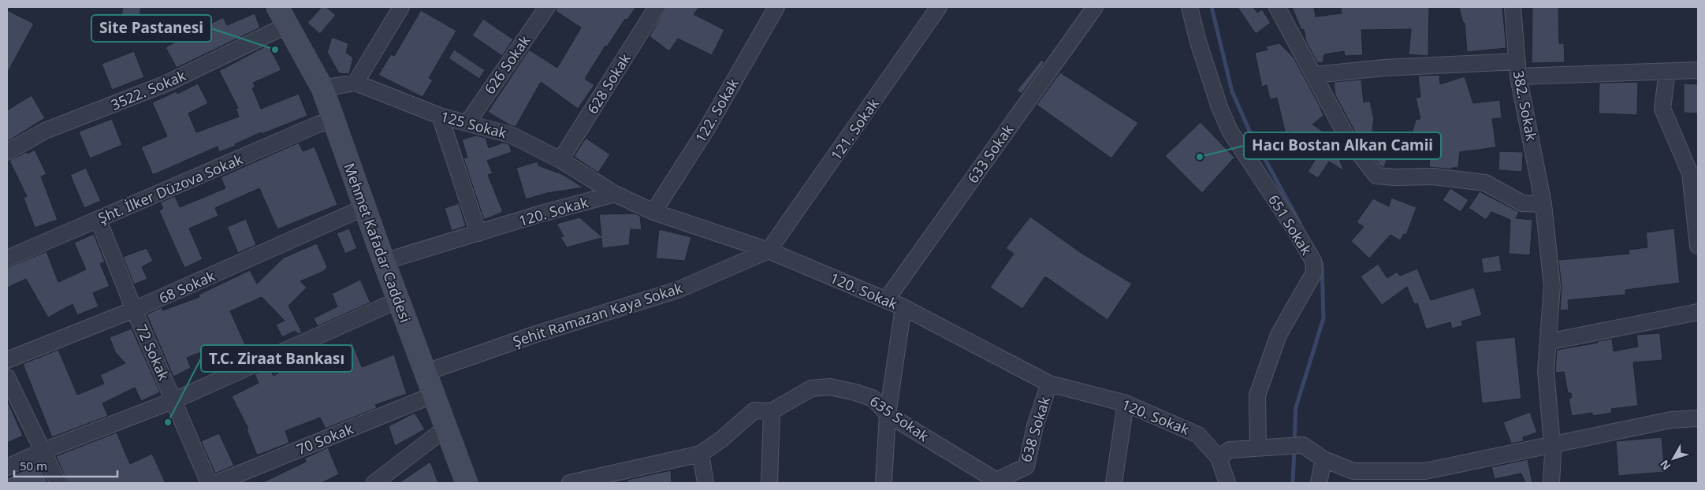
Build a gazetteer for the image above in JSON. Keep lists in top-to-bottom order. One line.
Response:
{"streets":{"main road":["Mehmet Kafadar Caddesi"],"street":["626 Sokak","628 Sokak","3522. Sokak","382. Sokak","122. Sokak","125 Sokak","121. Sokak","633 Sokak","Şht. İlker Düzova Sokak","120. Sokak","651 Sokak","68 Sokak","Şehit Ramazan Kaya Sokak","72 Sokak","635 Sokak","638 Sokak","70 Sokak"]},"crossings":[["626 Sokak","125 Sokak"],["628 Sokak","125 Sokak"],["3522. Sokak","Mehmet Kafadar Caddesi"],["122. Sokak","120. Sokak"],["125 Sokak","120. Sokak"],["121. Sokak","120. Sokak"],["121. Sokak","Şehit Ramazan Kaya Sokak"],["633 Sokak","120. Sokak"],["Şht. İlker Düzova Sokak","Mehmet Kafadar Caddesi"],["Şht. İlker Düzova Sokak","72 Sokak"],["120. Sokak","Mehmet Kafadar Caddesi"],["120. Sokak","Şehit Ramazan Kaya Sokak"],["120. Sokak","638 Sokak"],["Mehmet Kafadar Caddesi","68 Sokak"],["Mehmet Kafadar Caddesi","Şehit Ramazan Kaya Sokak"],["Mehmet Kafadar Caddesi","70 Sokak"],["68 Sokak","72 Sokak"],["635 Sokak","638 Sokak"]],"places":["Site Pastanesi","Hacı Bostan Alkan Camii","T.C. Ziraat Bankası"],"scale_bar":"50 m","north":"bottom left"}
